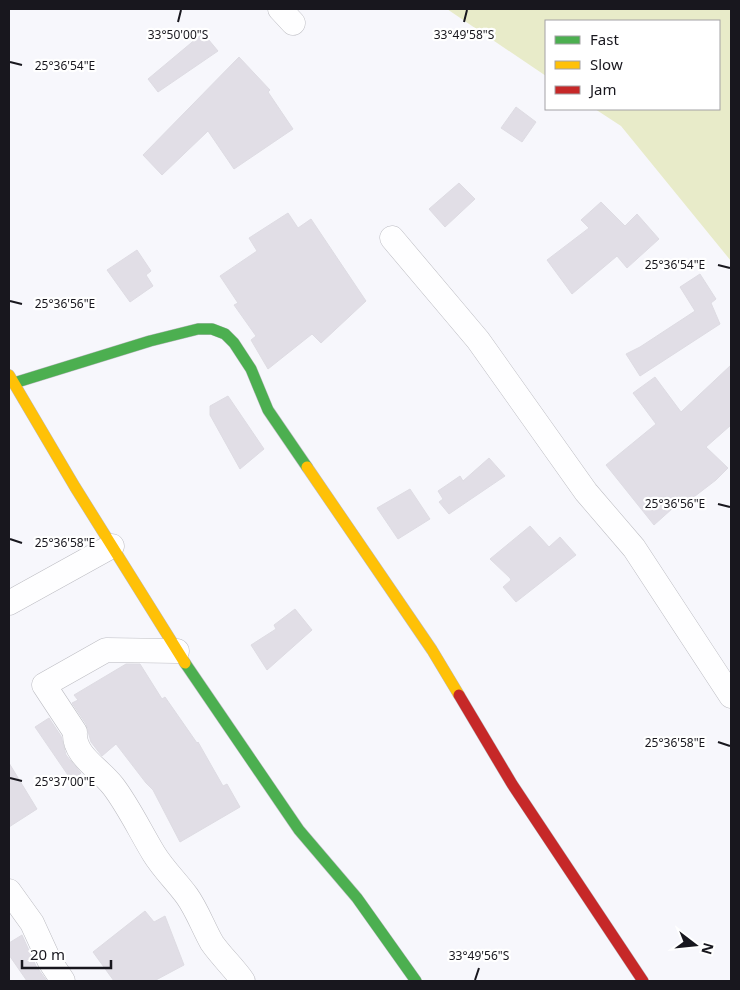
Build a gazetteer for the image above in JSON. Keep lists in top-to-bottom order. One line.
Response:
{"legend":["Fast","Slow","Jam"],"scale_bar":"20 m","north":"right","coordinates":["33°50'00\"S","33°49'58\"S","25°36'54\"E","25°36'56\"E","25°36'58\"E","25°37'00\"E","33°49'56\"S"]}
